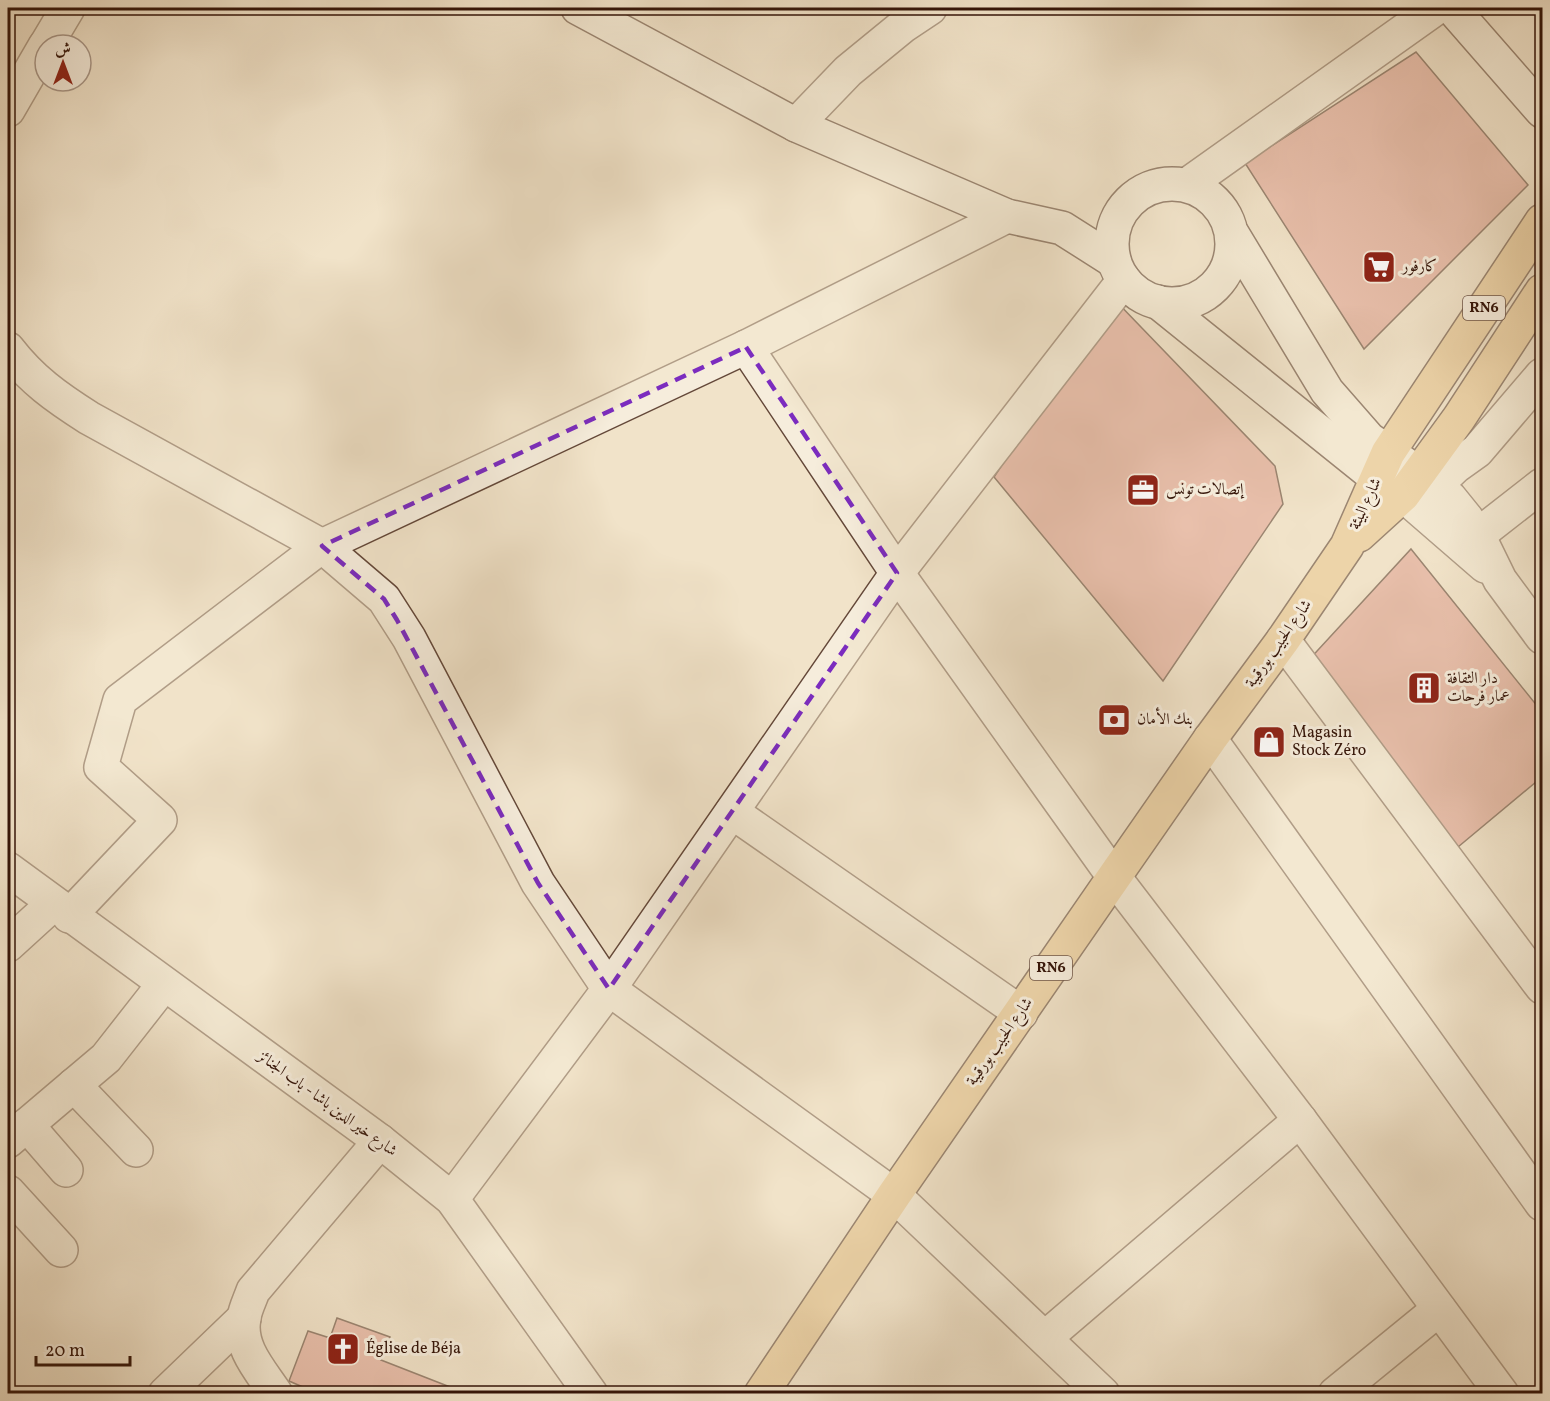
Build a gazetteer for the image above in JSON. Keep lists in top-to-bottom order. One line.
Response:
{"streets":{"main road":["RN6","شارع البيئة","شارع الحبيب بورقيبة"],"street":["شارع خير الدين باشا - باب الجنائز"]},"crossings":[["شارع البيئة","شارع الحبيب بورقيبة"]],"places":{"supermarket":["كارفور"],"office":["إتصالات تونس"],"building":["دار الثقافة عمار فرحات"],"bank":["بنك الأمان"],"shop":["Magasin Stock Zéro"],"church":["Église de Béja"]},"scale_bar":"20 m","north":"top"}
